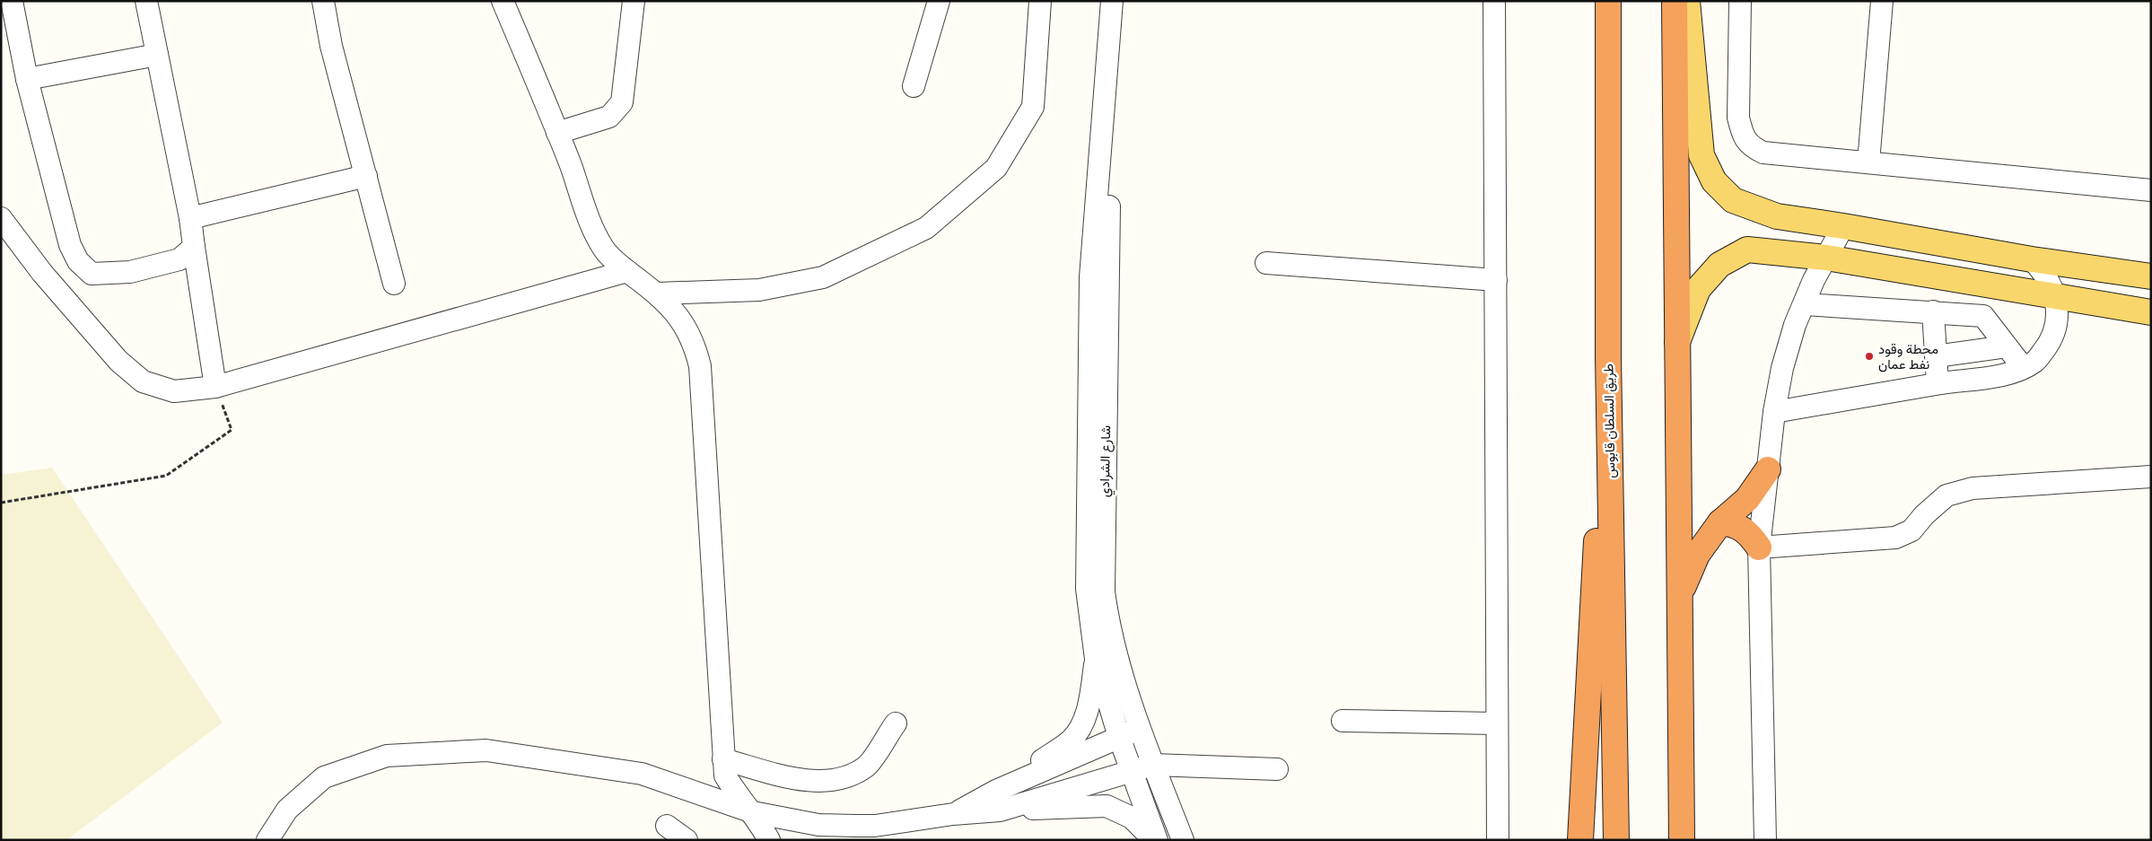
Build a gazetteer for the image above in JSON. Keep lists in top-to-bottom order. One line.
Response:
{"streets":{"highway":["طريق السلطان قابوس"],"street":["شارع الشرادي"]},"places":["محطة وقود نفط عمان"]}
